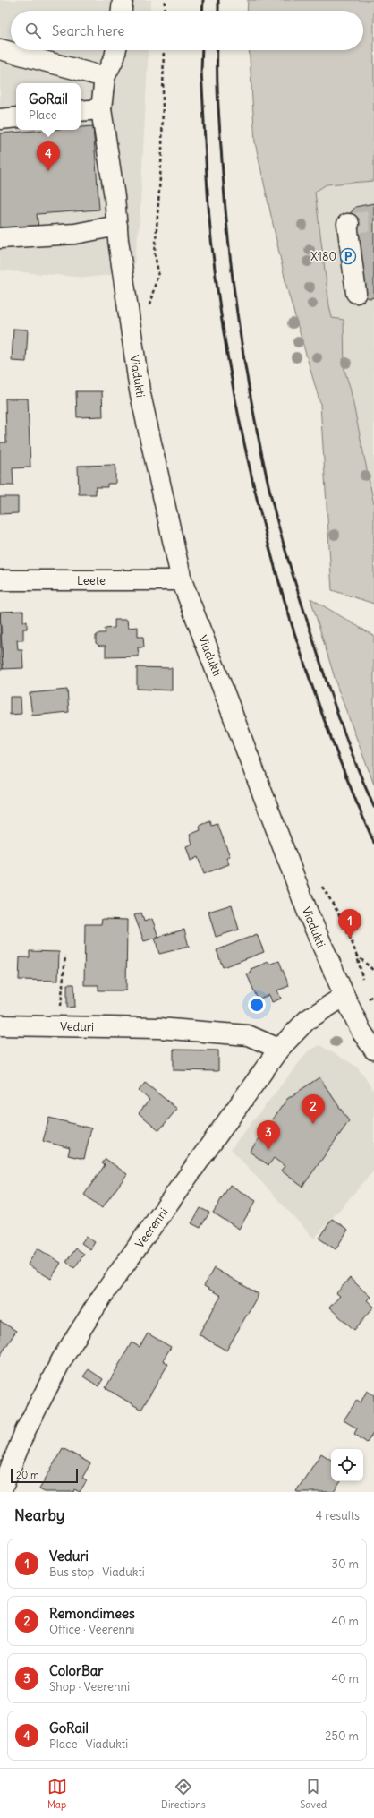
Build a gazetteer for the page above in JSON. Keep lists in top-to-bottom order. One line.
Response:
{"streets":{"street":["Viadukti","Leete","Veduri","Veerenni"]},"crossings":[["Viadukti","Leete"],["Viadukti","Veerenni"],["Veduri","Veerenni"]],"places":{"parking":["X180"]},"scale_bar":"20 m","page":{"search":"Search here","popup":["GoRail","Place"],"pins":["4","1","2","3"],"scale":"20 m","heading":["Nearby","4 results"],"list":[{"mark":"1","name":"Veduri","note":"Bus stop · Viadukti","value":"30 m"},{"mark":"2","name":"Remondimees","note":"Office · Veerenni","value":"40 m"},{"mark":"3","name":"ColorBar","note":"Shop · Veerenni","value":"40 m"},{"mark":"4","name":"GoRail","note":"Place · Viadukti","value":"250 m"}],"nav":["Map","Directions","Saved"]}}
